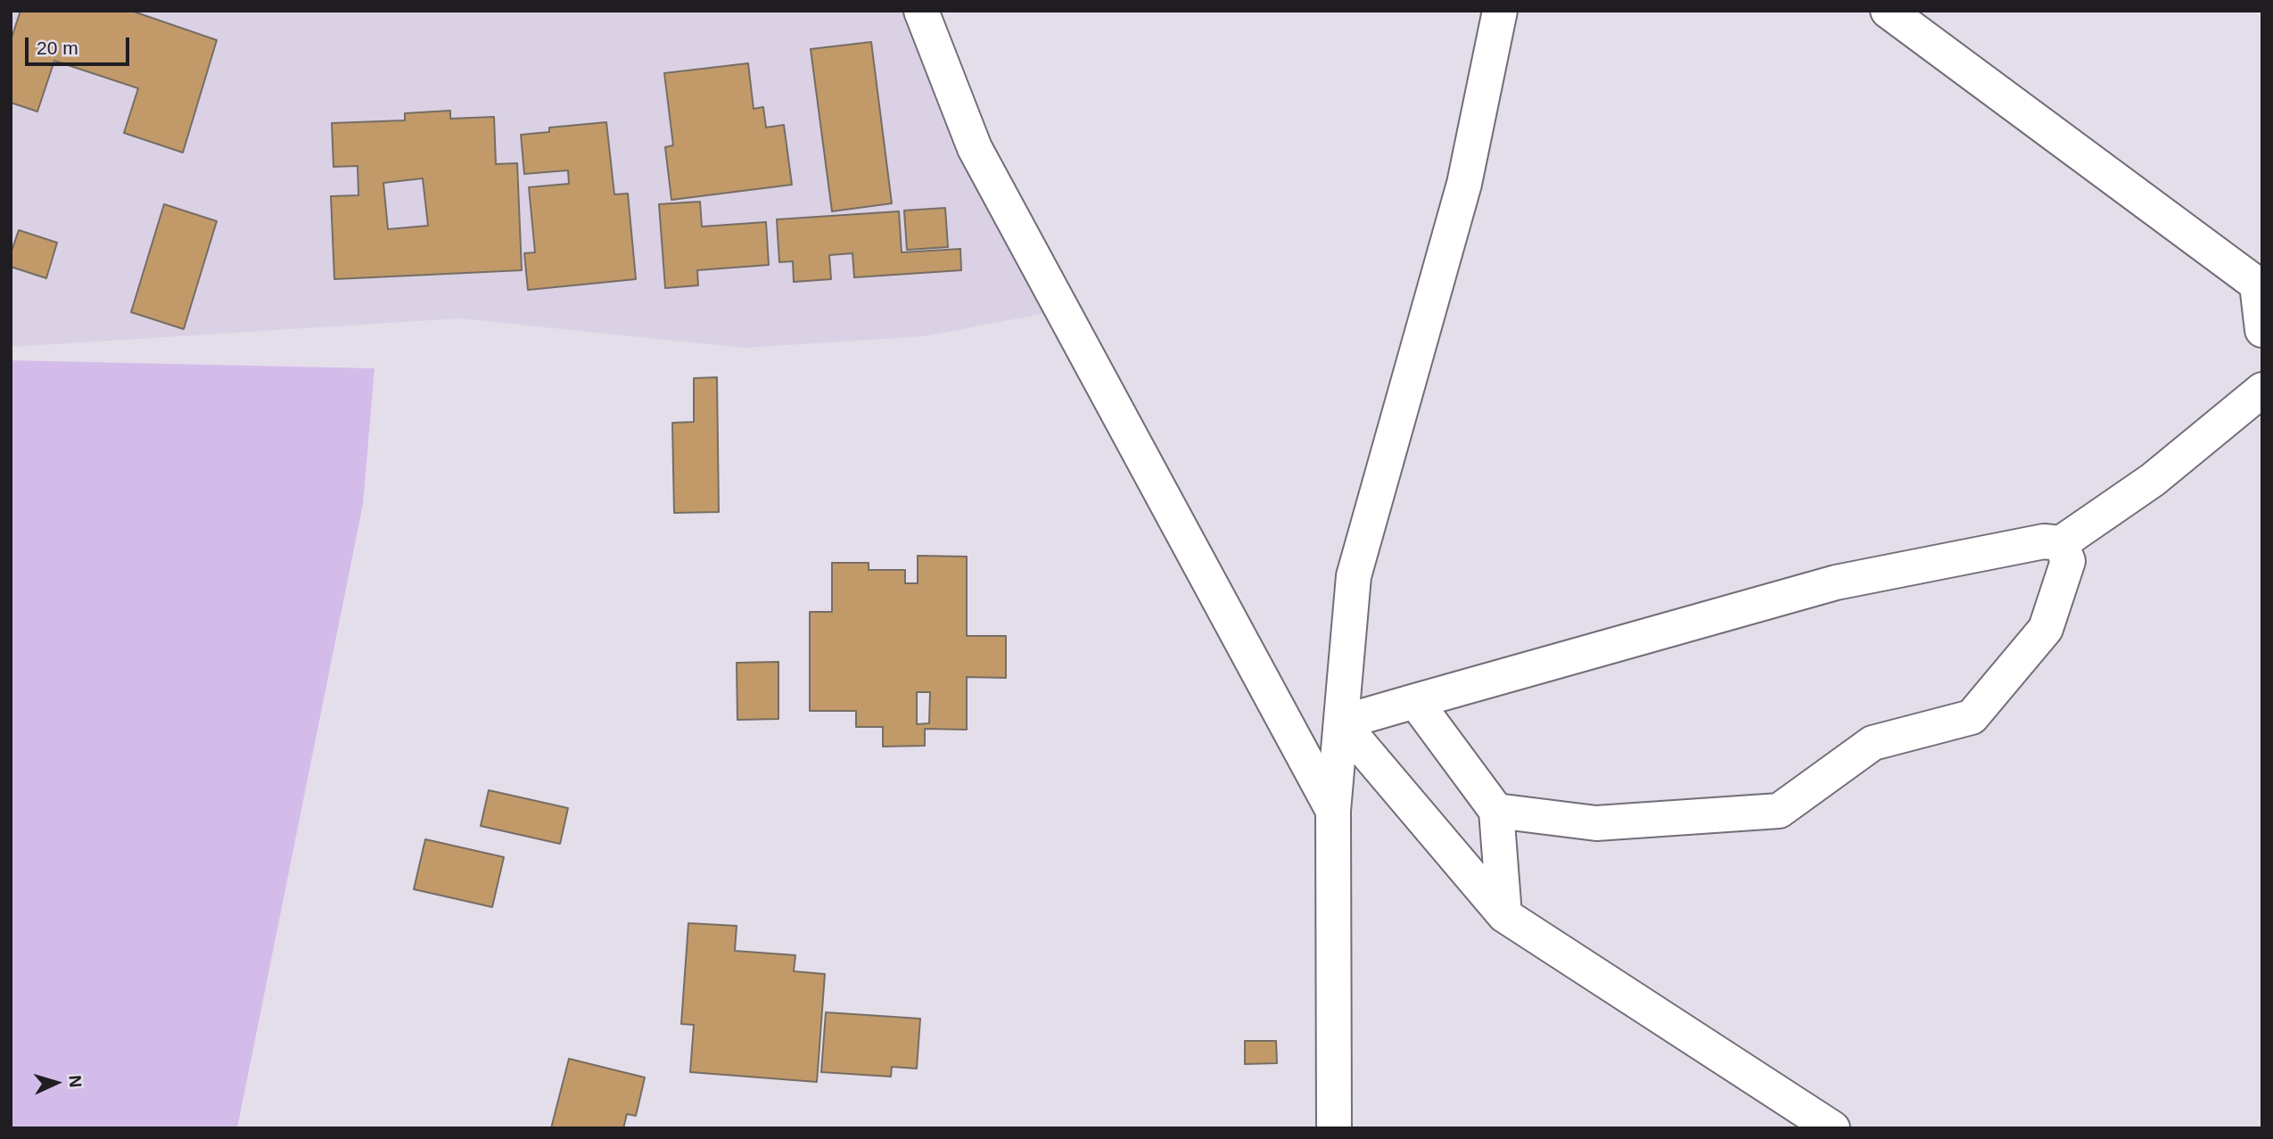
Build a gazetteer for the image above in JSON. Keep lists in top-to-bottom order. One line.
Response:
{"scale_bar":"20 m","north":"right"}
